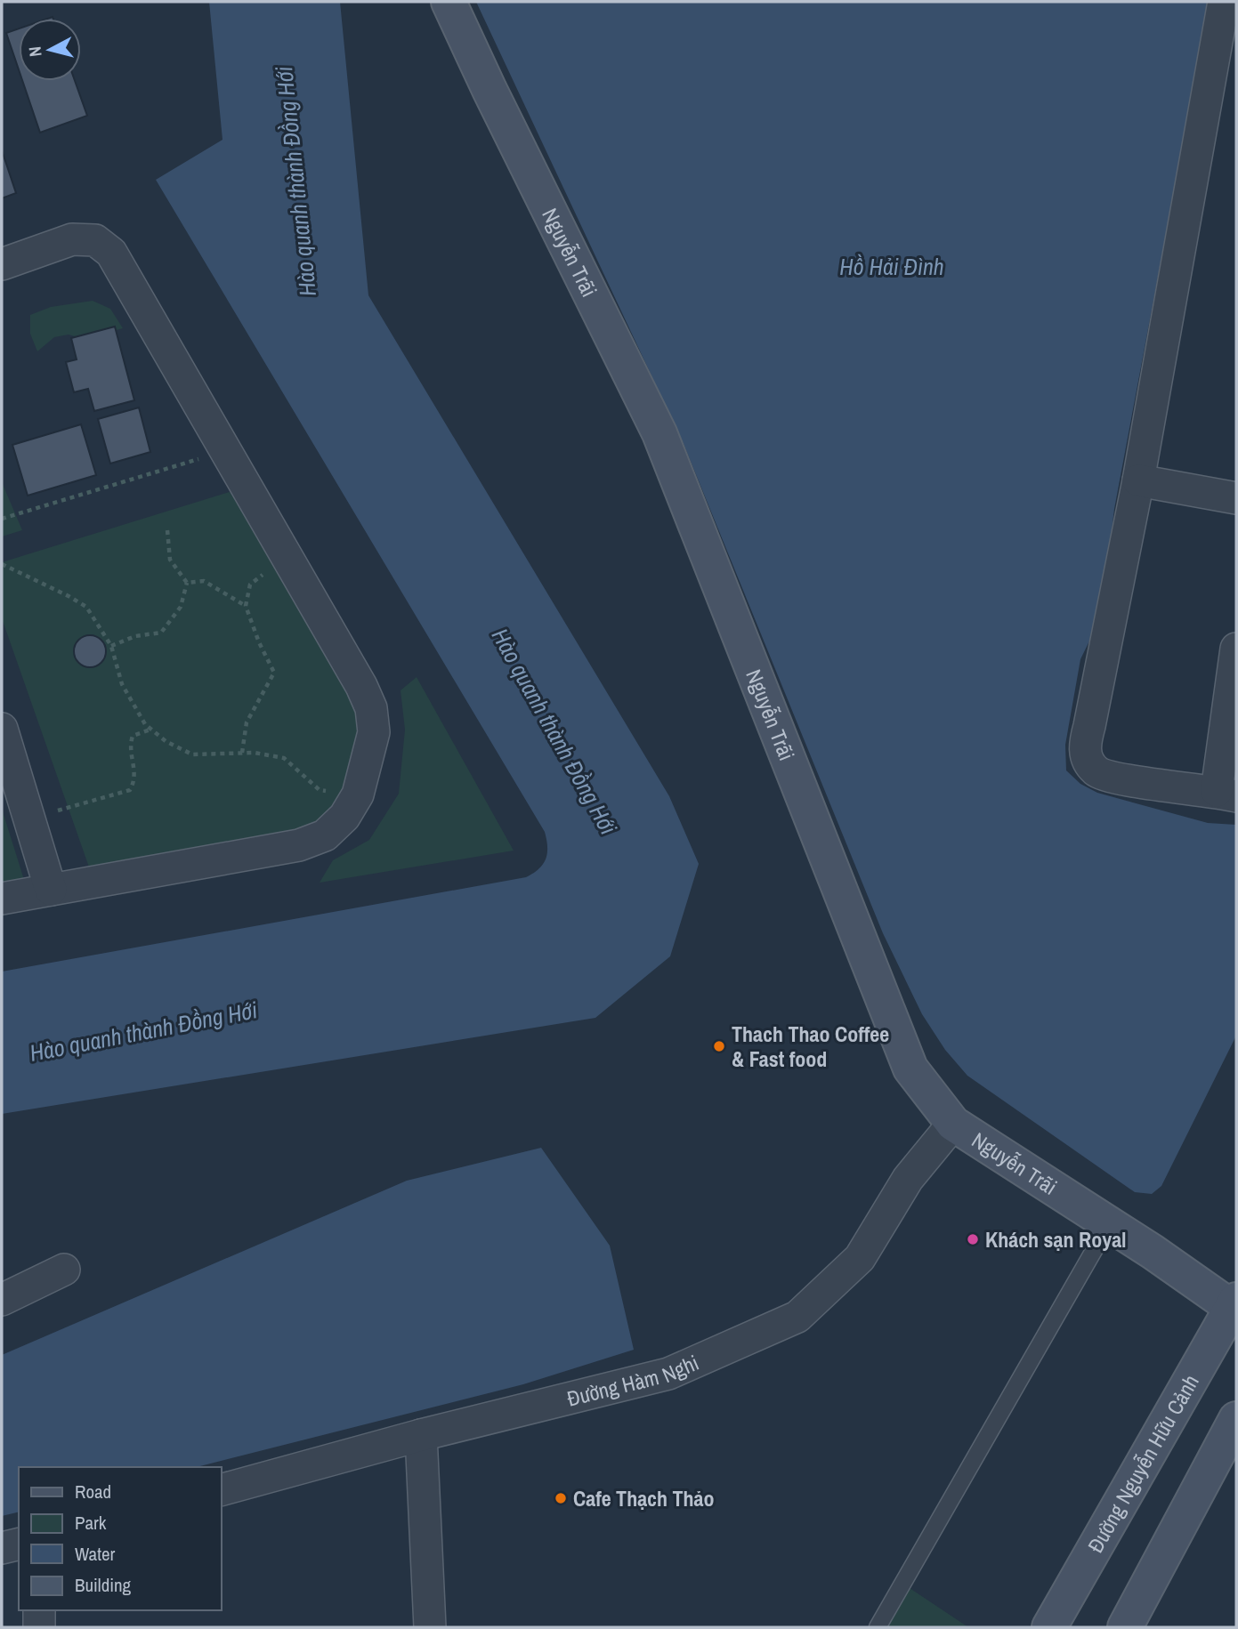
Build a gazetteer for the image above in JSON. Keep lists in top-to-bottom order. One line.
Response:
{"streets":{"street":["Nguyễn Trãi","Đường Hàm Nghi","Đường Nguyễn Hữu Cảnh"]},"crossings":[["Nguyễn Trãi","Đường Hàm Nghi"],["Nguyễn Trãi","Đường Nguyễn Hữu Cảnh"]],"water":["Hào quanh thành Đồng Hới","Hồ Hải Đình"],"places":["Thach Thao Coffee & Fast food","Khách sạn Royal","Cafe Thạch Thảo"],"legend":["Road","Park","Water","Building"],"north":"left"}
